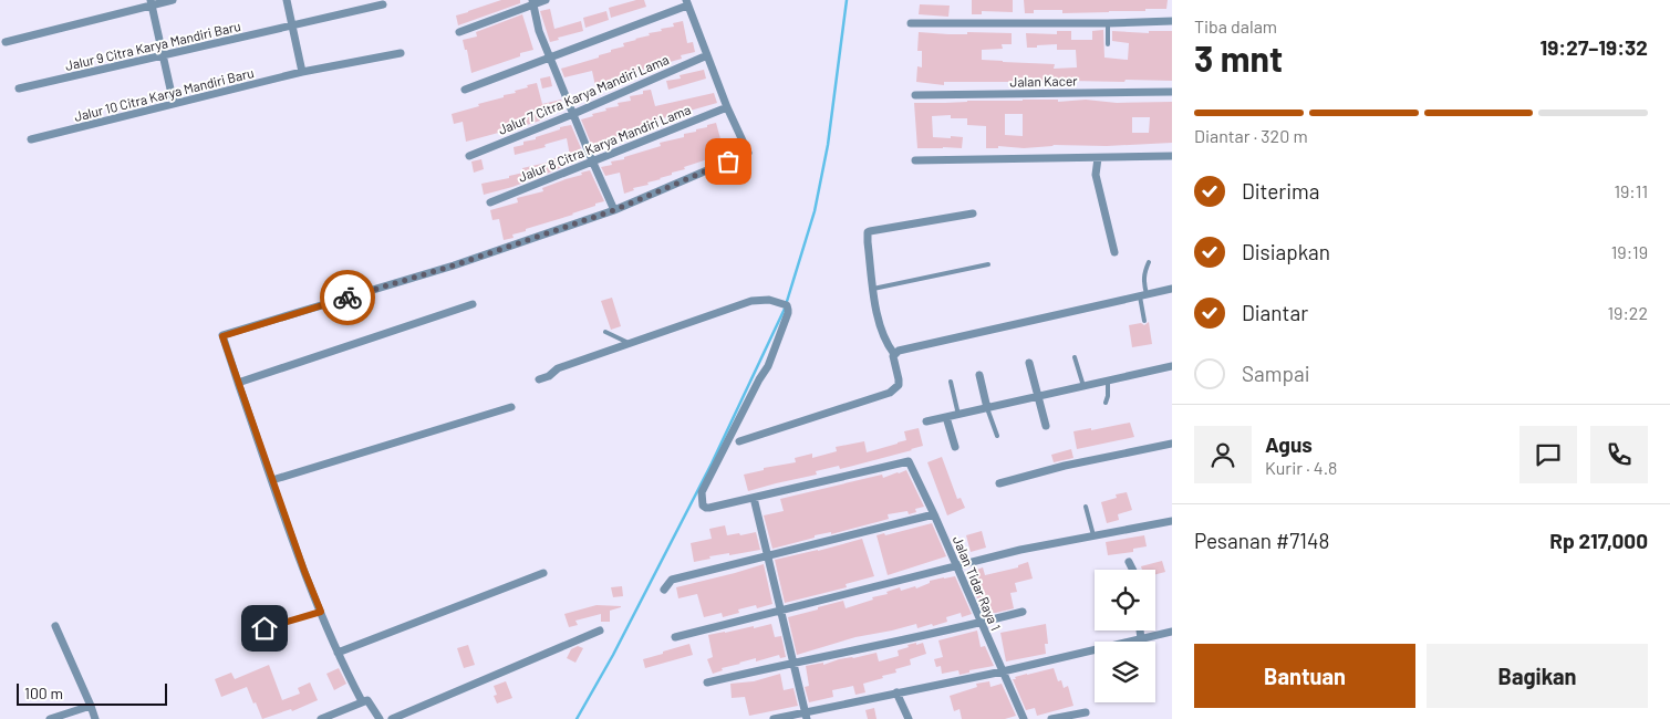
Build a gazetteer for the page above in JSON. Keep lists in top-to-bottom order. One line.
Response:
{"streets":{"street":["Jalur 9 Citra Karya Mandiri Baru","Jalan Kacer","Jalur 10 Citra Karya Mandiri Baru","Jalur 7 Citra Karya Mandiri Lama","Jalur 8 Citra Karya Mandiri Lama","Jalan Tidar Raya 1"]},"scale_bar":"100 m","page":{"heading":["3 mnt","Tiba dalam","19:27–19:32"],"panel":["Agus","Kurir · 4.8","Pesanan #7148","Rp 217,000"],"bar":"Diantar · 320 m","list":[["Diterima","19:11"],["Disiapkan","19:19"],["Diantar","19:22"],"Sampai"],"buttons":["Bantuan","Bagikan"],"scale":"100 m"}}
